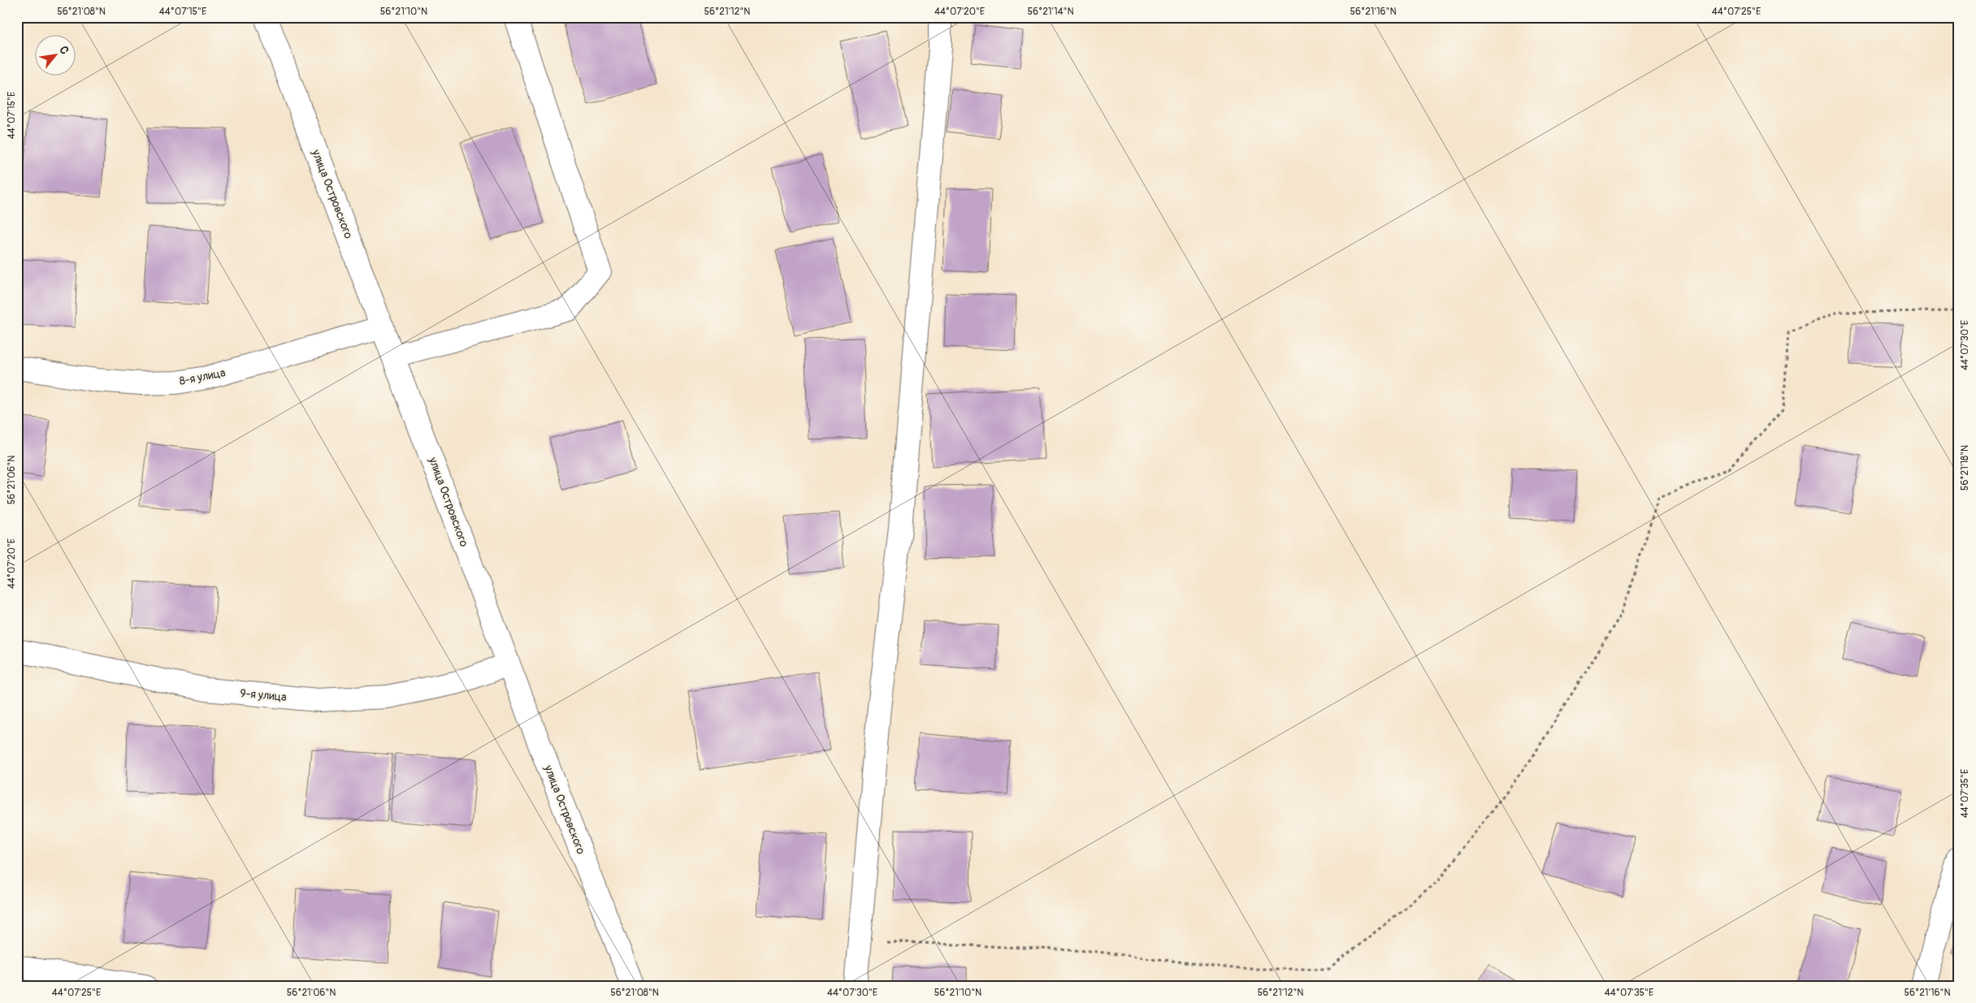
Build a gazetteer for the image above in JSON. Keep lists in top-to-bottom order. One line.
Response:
{"streets":{"street":["улица Островского","8-я улица","9-я улица"]},"crossings":[["улица Островского","8-я улица"],["улица Островского","9-я улица"]],"north":"top right","coordinates":["56°21'08\"N","44°07'15\"E","56°21'10\"N","56°21'12\"N","44°07'20\"E","56°21'14\"N","56°21'16\"N","44°07'25\"E","44°07'30\"E","56°21'18\"N","56°21'06\"N","44°07'35\"E"]}
